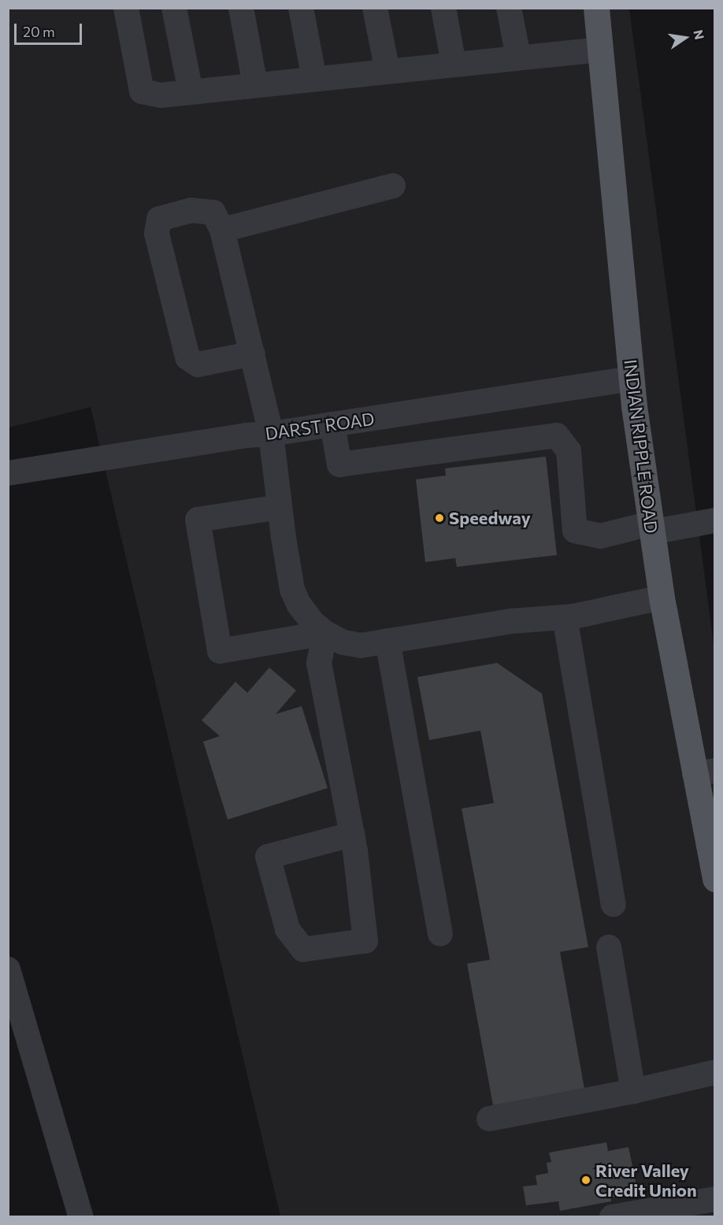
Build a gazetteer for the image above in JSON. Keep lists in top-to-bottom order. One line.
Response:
{"streets":{"main road":["INDIAN RIPPLE ROAD"],"street":["DARST ROAD"]},"crossings":[["DARST ROAD","INDIAN RIPPLE ROAD"]],"places":["Speedway","River Valley Credit Union"],"scale_bar":"20 m","north":"right"}
